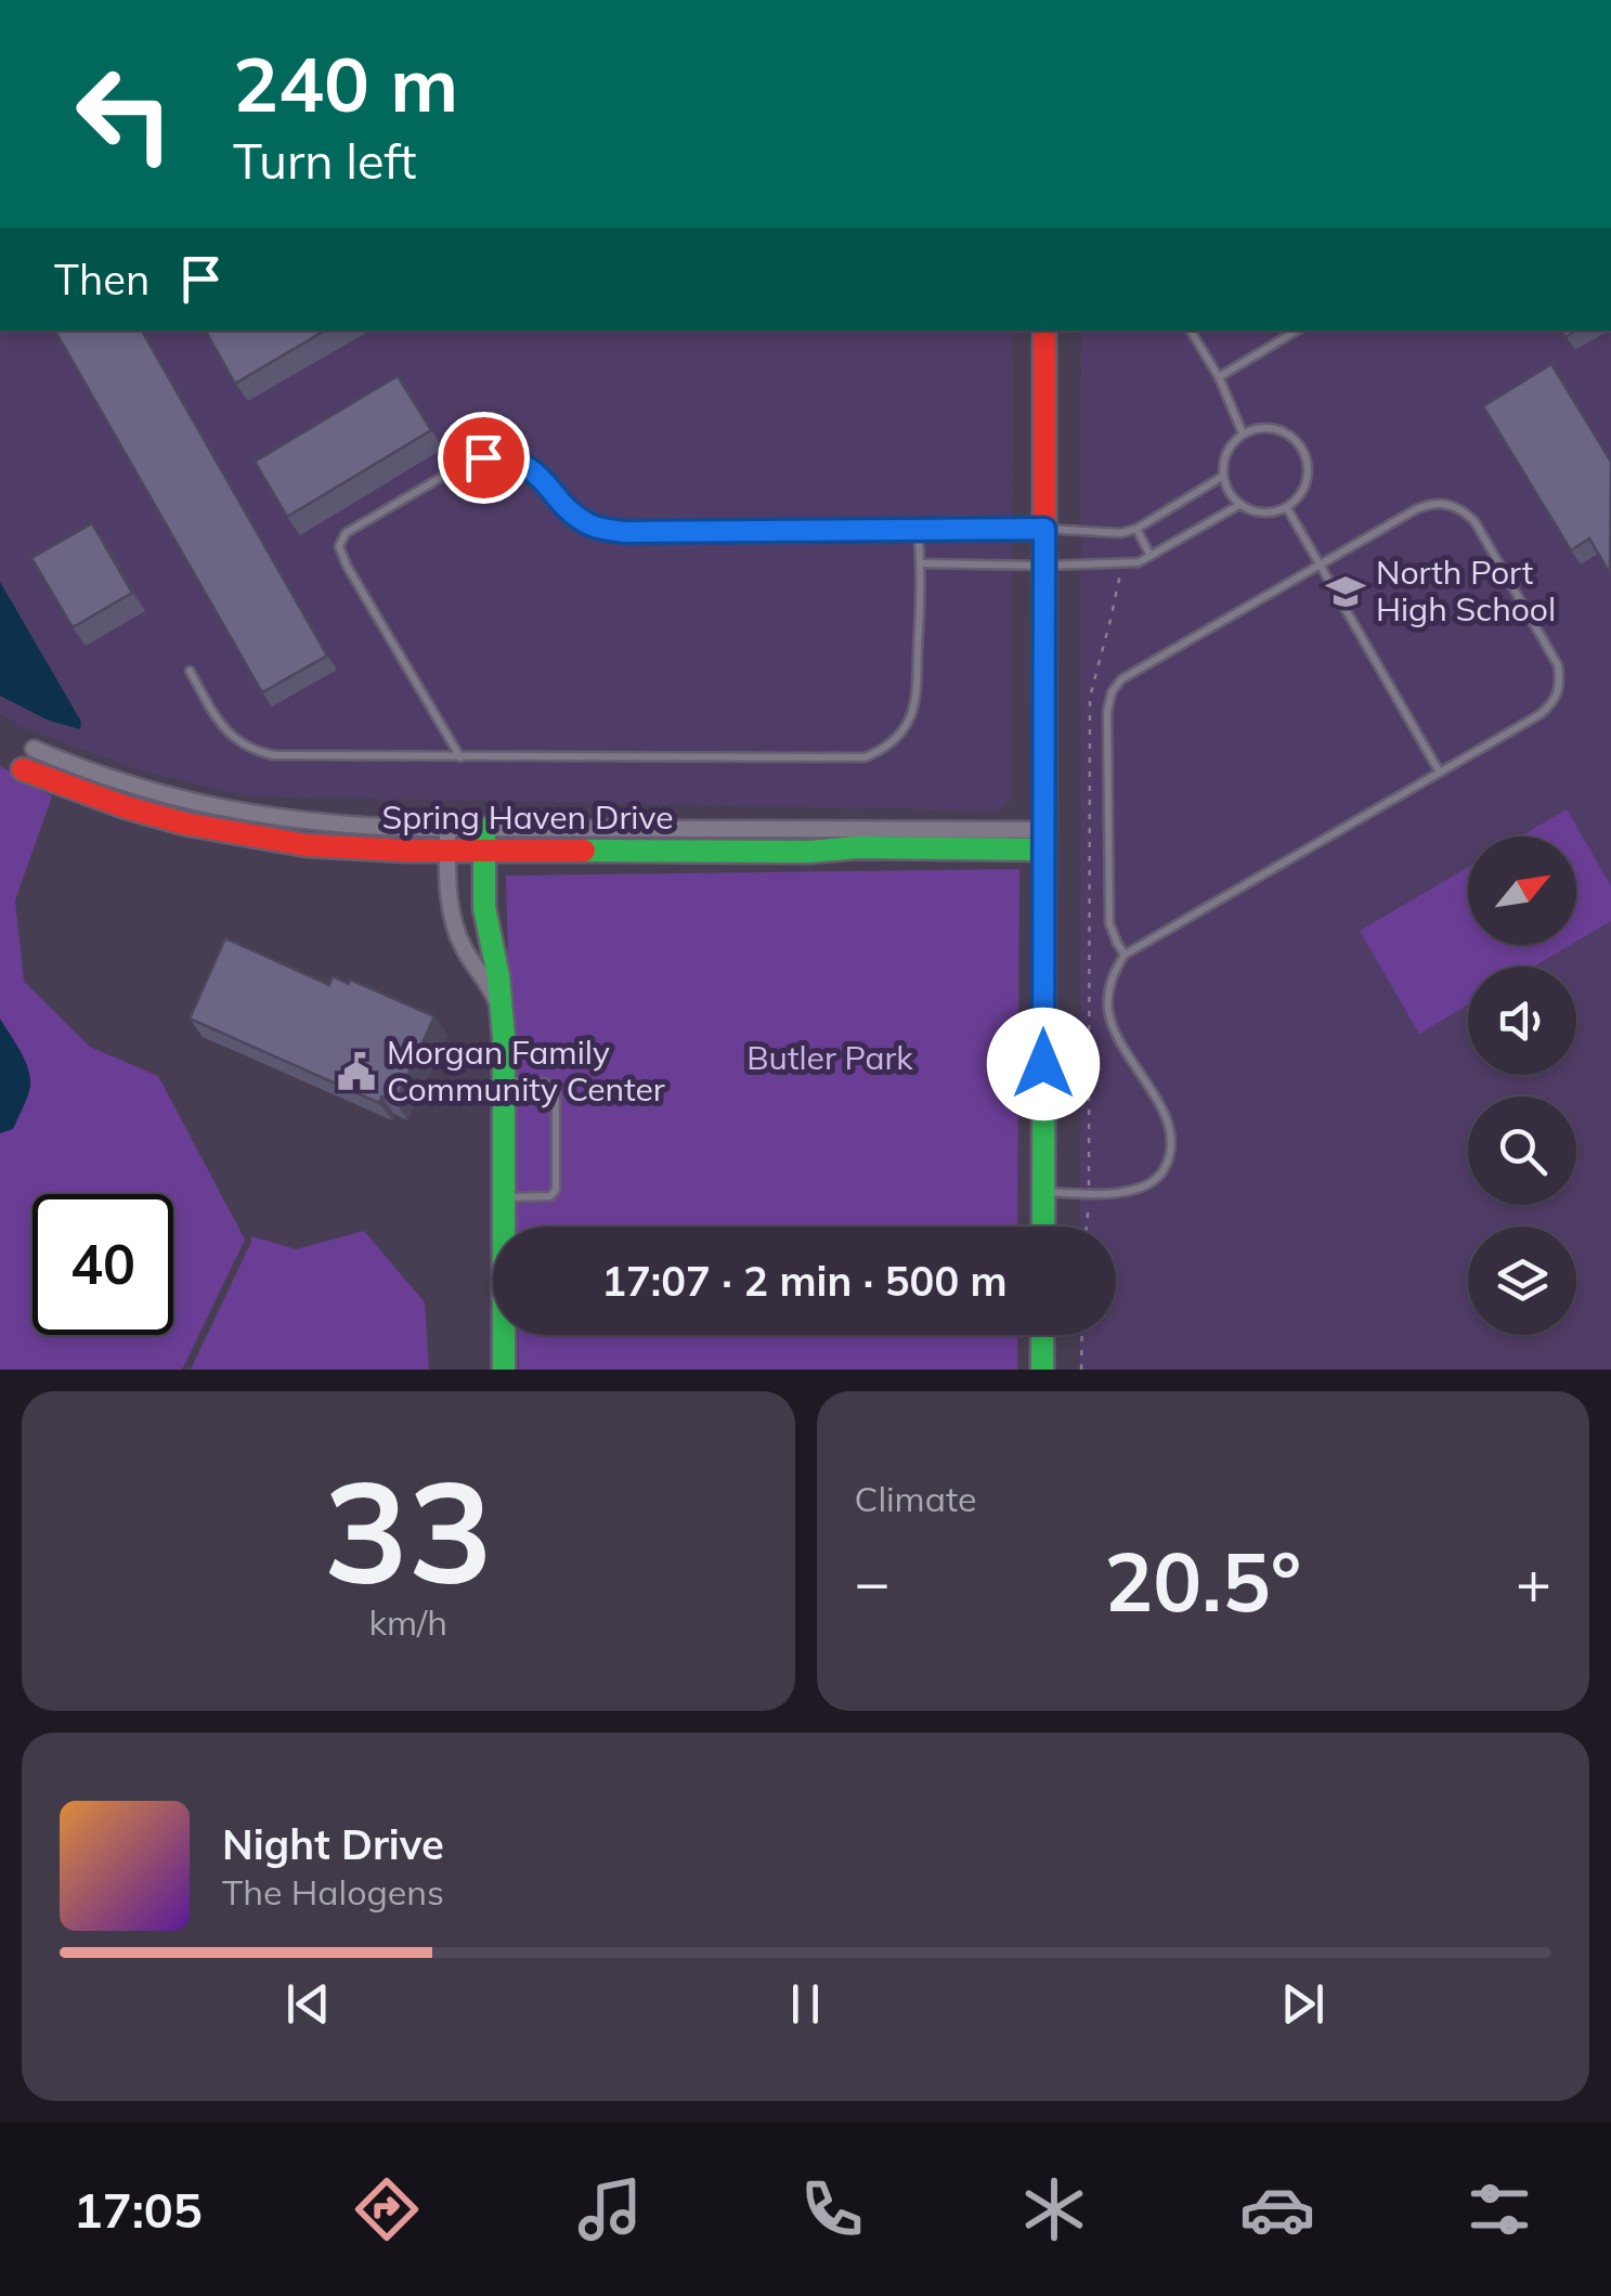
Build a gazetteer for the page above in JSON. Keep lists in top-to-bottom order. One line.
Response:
{"streets":{"street":["Spring Haven Drive"]},"parks":["Butler Park"],"places":{"school or university":["North Port High School"],"public building":["Morgan Family Community Center"]},"north":"top right","page":{"turn":["240 m","Turn left"],"then":"Then","limit":"40","trip":"17:07 · 2 min · 500 m","tile":[["33","km/h"],"Climate"],"heat":["−","20.5°","+"],"song":["Night Drive","The Halogens"],"tabs":"17:05"}}
